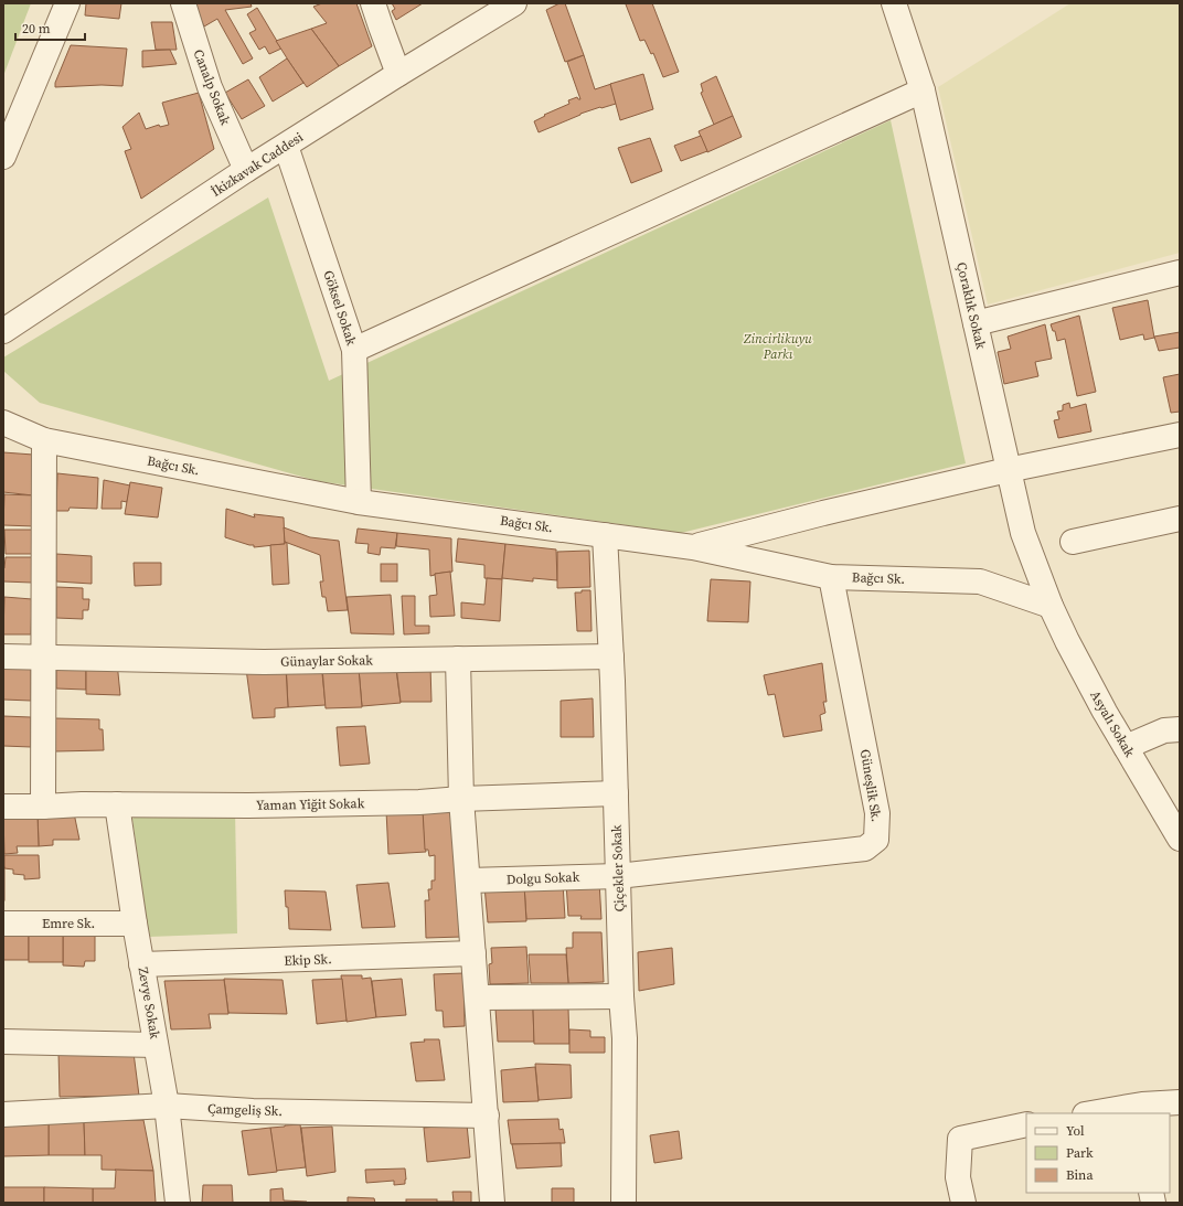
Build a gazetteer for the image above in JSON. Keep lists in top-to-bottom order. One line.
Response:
{"streets":{"street":["Canalp Sokak","İkizkavak Caddesi","Çoraklık Sokak","Göksel Sokak","Bağcı Sk.","Günaylar Sokak","Asyalı Sokak","Güneşlik Sk.","Yaman Yiğit Sokak","Çiçekler Sokak","Dolgu Sokak","Emre Sk.","Ekip Sk.","Zevye Sokak","Çamgeliş Sk."]},"crossings":[["Canalp Sokak","İkizkavak Caddesi"],["İkizkavak Caddesi","Göksel Sokak"],["Çoraklık Sokak","Bağcı Sk."],["Çoraklık Sokak","Asyalı Sokak"],["Göksel Sokak","Bağcı Sk."],["Bağcı Sk.","Asyalı Sokak"],["Bağcı Sk.","Güneşlik Sk."],["Bağcı Sk.","Çiçekler Sokak"],["Günaylar Sokak","Çiçekler Sokak"],["Güneşlik Sk.","Çiçekler Sokak"],["Güneşlik Sk.","Dolgu Sokak"],["Yaman Yiğit Sokak","Çiçekler Sokak"],["Yaman Yiğit Sokak","Zevye Sokak"],["Çiçekler Sokak","Dolgu Sokak"],["Emre Sk.","Zevye Sokak"],["Ekip Sk.","Zevye Sokak"],["Zevye Sokak","Çamgeliş Sk."]],"parks":["Zincirlikuyu Parkı"],"legend":["Yol","Park","Bina"],"scale_bar":"20 m"}
